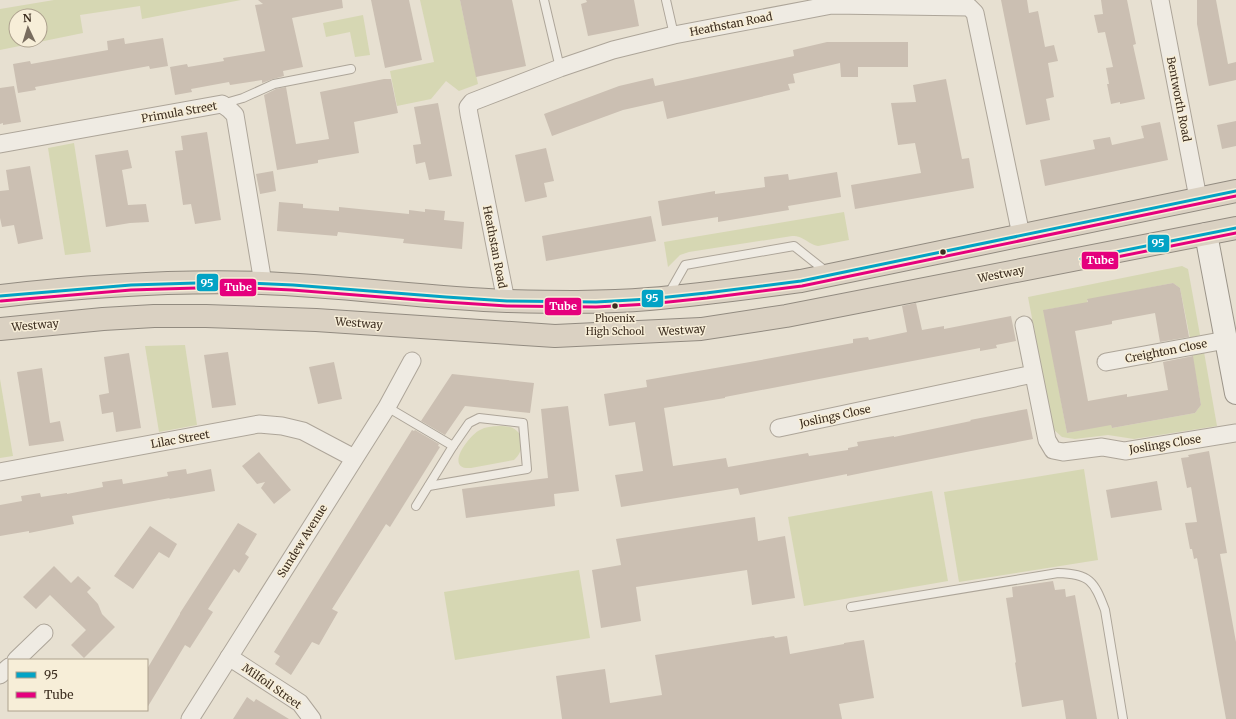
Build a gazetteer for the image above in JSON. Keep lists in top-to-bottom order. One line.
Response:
{"streets":{"highway":["Westway"],"street":["Heathstan Road","Bentworth Road","Primula Street","Creighton Close","Joslings Close","Lilac Street","Sundew Avenue","Milfoil Street"]},"crossings":[["Lilac Street","Sundew Avenue"],["Sundew Avenue","Milfoil Street"]],"places":["Phoenix High School"],"lines":["transit line 95","transit line Tube"],"legend":["95","Tube"],"north":"top"}
